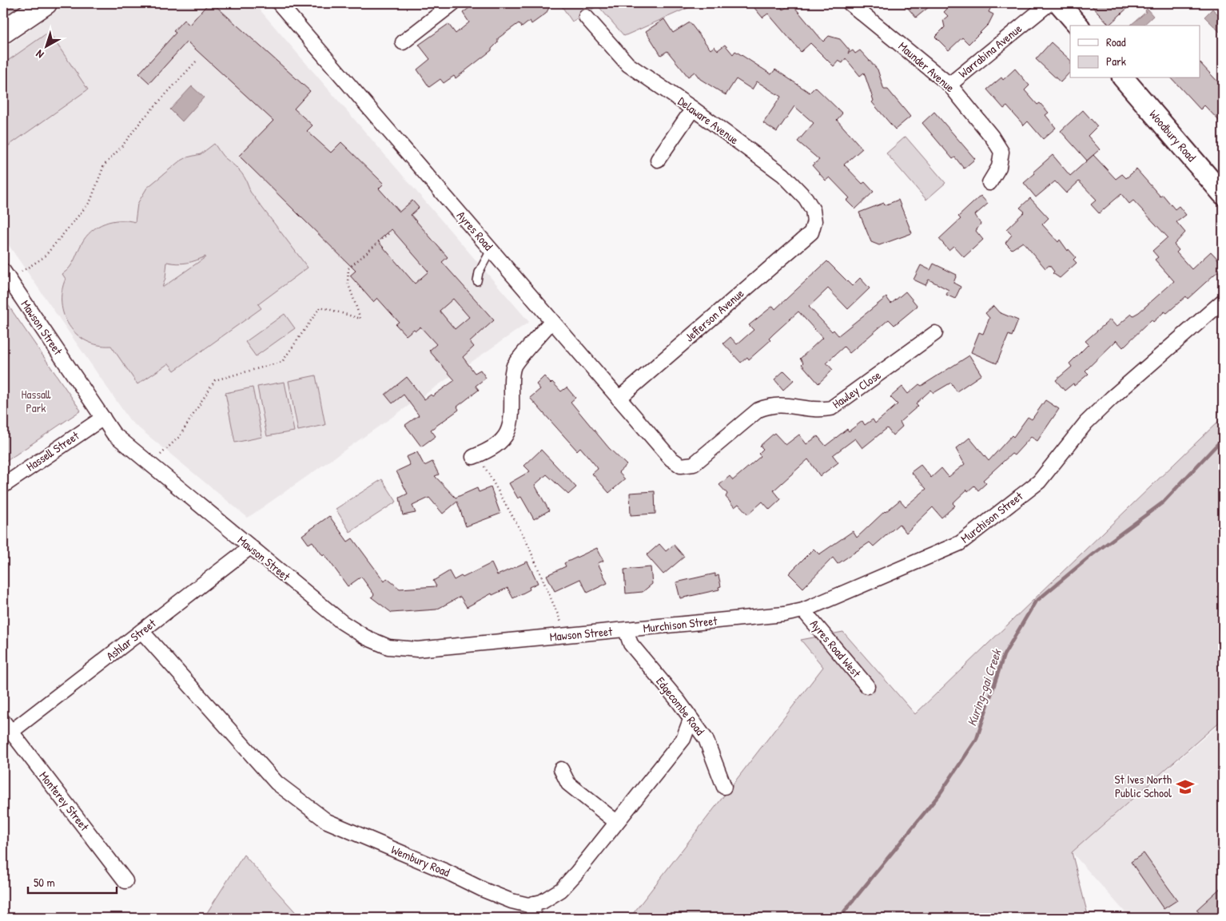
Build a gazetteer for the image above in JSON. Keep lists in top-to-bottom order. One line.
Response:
{"streets":{"street":["Warrabina Avenue","Maunder Avenue","Delaware Avenue","Woodbury Road","Ayres Road","Jefferson Avenue","Mawson Street","Hawley Close","Hassell Street","Murchison Street","Ashlar Street","Ayres Road West","Edgecombe Road","Monterey Street","Wembury Road"]},"crossings":[["Warrabina Avenue","Maunder Avenue"],["Delaware Avenue","Jefferson Avenue"],["Ayres Road","Jefferson Avenue"],["Ayres Road","Hawley Close"],["Mawson Street","Hassell Street"],["Mawson Street","Murchison Street"],["Mawson Street","Ashlar Street"],["Mawson Street","Edgecombe Road"],["Murchison Street","Ayres Road West"],["Murchison Street","Edgecombe Road"],["Ashlar Street","Monterey Street"],["Ashlar Street","Wembury Road"],["Edgecombe Road","Wembury Road"]],"water":["Kuring-gai Creek"],"parks":["Hassall Park"],"places":{"school or university":["St Ives North Public School"]},"legend":["Road","Park"],"scale_bar":"50 m","north":"bottom left"}
